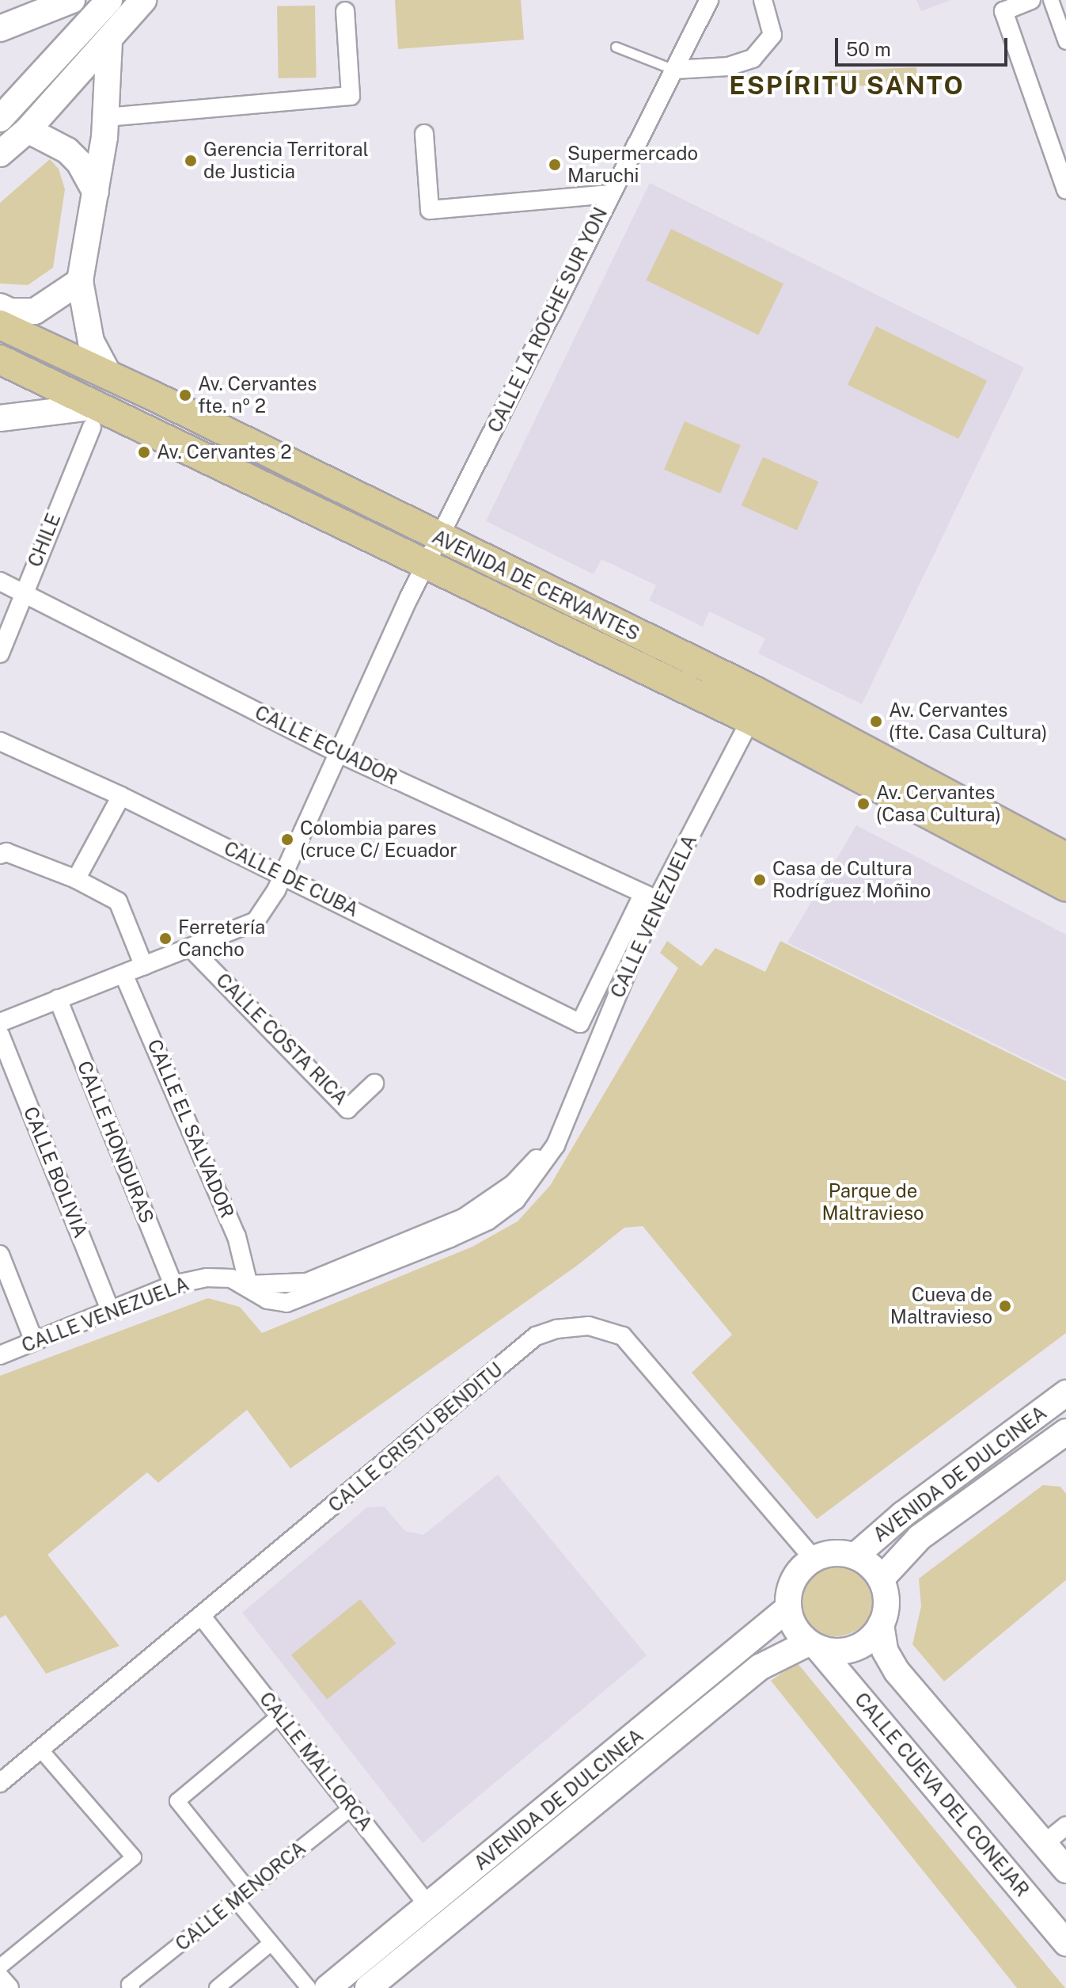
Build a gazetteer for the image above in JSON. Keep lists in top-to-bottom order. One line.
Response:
{"streets":{"main road":["AVENIDA DE CERVANTES","AVENIDA DE DULCINEA","CALLE CUEVA DEL CONEJAR"],"street":["CALLE LA ROCHE SUR YON","CHILE","CALLE ECUADOR","CALLE DE CUBA","CALLE VENEZUELA","CALLE COSTA RICA","CALLE EL SALVADOR","CALLE HONDURAS","CALLE BOLIVIA","CALLE CRISTU BENDITU","CALLE MALLORCA","CALLE MENORCA"]},"crossings":[["CALLE LA ROCHE SUR YON","AVENIDA DE CERVANTES"],["CALLE LA ROCHE SUR YON","CALLE ECUADOR"],["CALLE LA ROCHE SUR YON","CALLE DE CUBA"],["CALLE LA ROCHE SUR YON","CALLE COSTA RICA"],["CALLE LA ROCHE SUR YON","CALLE EL SALVADOR"],["CALLE LA ROCHE SUR YON","CALLE HONDURAS"],["CHILE","AVENIDA DE CERVANTES"],["CHILE","CALLE ECUADOR"],["AVENIDA DE CERVANTES","CALLE VENEZUELA"],["CALLE ECUADOR","CALLE DE CUBA"],["CALLE ECUADOR","CALLE VENEZUELA"],["CALLE DE CUBA","CALLE VENEZUELA"],["CALLE VENEZUELA","CALLE EL SALVADOR"],["CALLE VENEZUELA","CALLE HONDURAS"],["CALLE VENEZUELA","CALLE BOLIVIA"],["CALLE CRISTU BENDITU","AVENIDA DE DULCINEA"],["CALLE CRISTU BENDITU","CALLE MALLORCA"],["CALLE CRISTU BENDITU","CALLE CUEVA DEL CONEJAR"],["AVENIDA DE DULCINEA","CALLE MALLORCA"],["AVENIDA DE DULCINEA","CALLE CUEVA DEL CONEJAR"],["CALLE MALLORCA","CALLE MENORCA"]],"districts":["ESPÍRITU SANTO"],"parks":["Parque de Maltravieso"],"places":["Gerencia Territoral de Justicia","Supermercado Maruchi","Av. Cervantes fte. nº 2","Av. Cervantes 2","Av. Cervantes (fte. Casa Cultura)","Av. Cervantes (Casa Cultura)","Colombia pares (cruce C/ Ecuador","Casa de Cultura Rodríguez Moñino","Ferretería Cancho","Cueva de Maltravieso"],"scale_bar":"50 m"}
